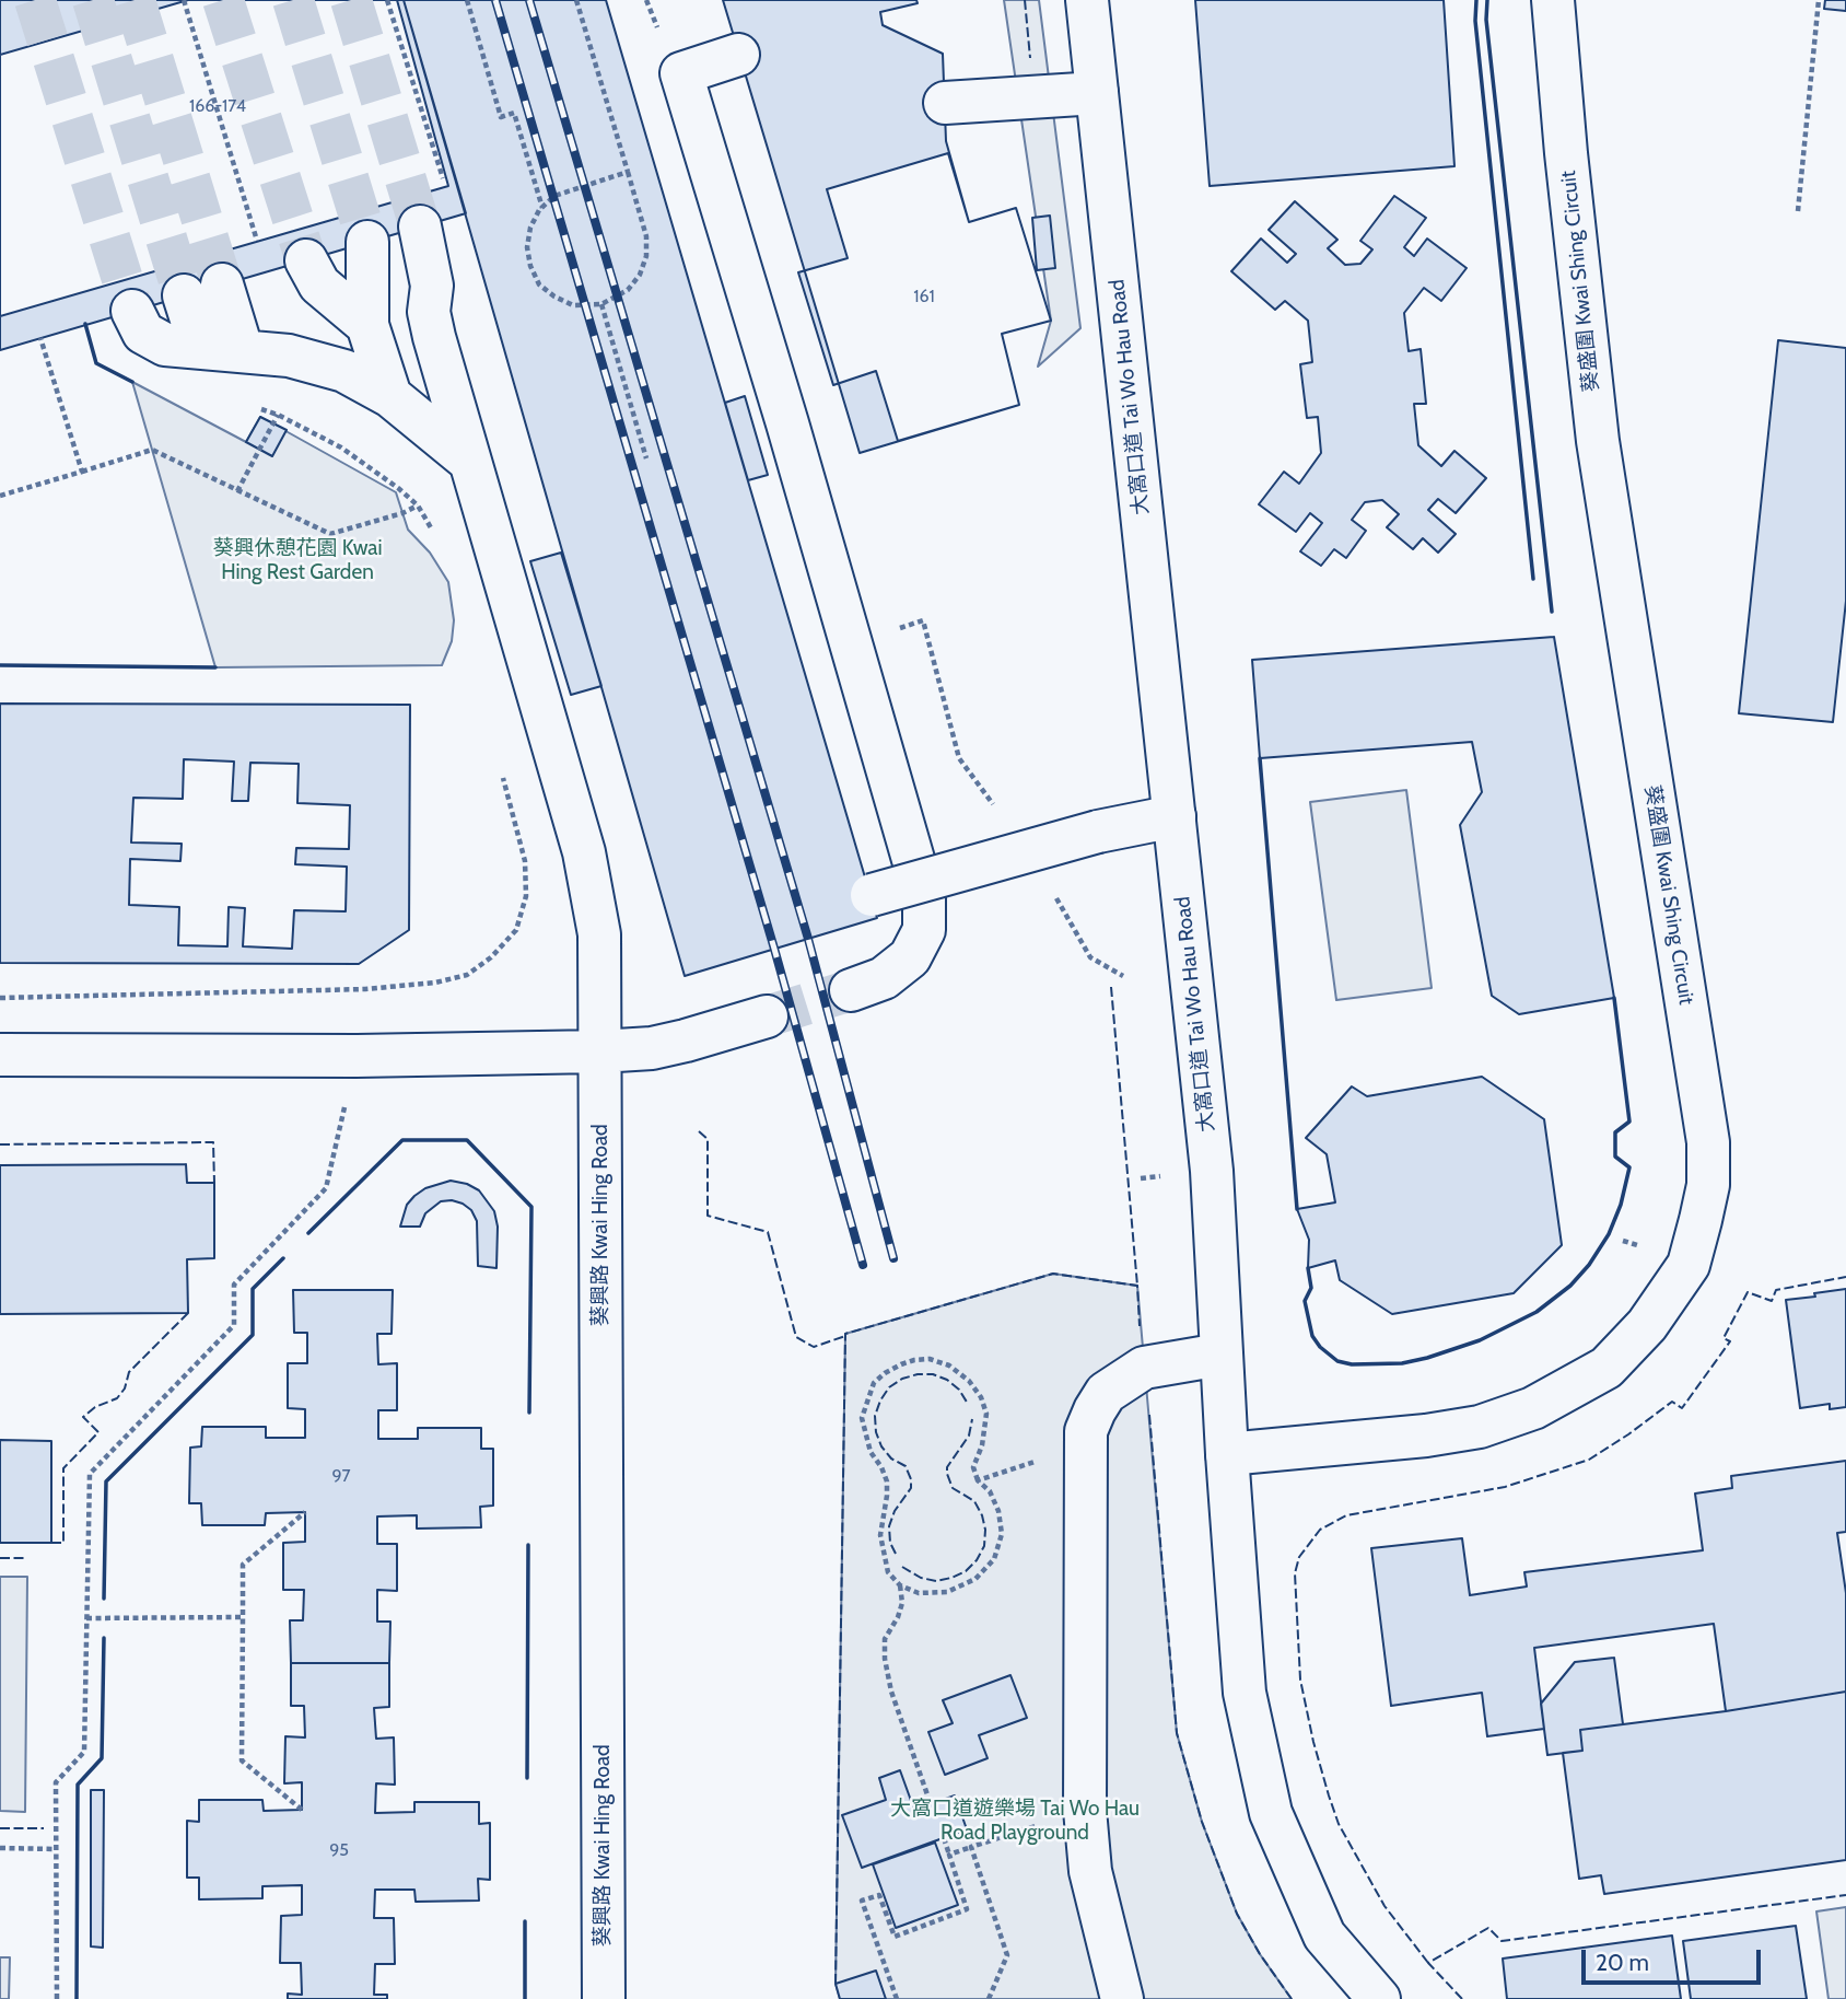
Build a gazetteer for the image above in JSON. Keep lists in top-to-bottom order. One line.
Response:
{"streets":{"street":["葵盛圍 Kwai Shing Circuit","大窩口道 Tai Wo Hau Road","葵興路 Kwai Hing Road"]},"crossings":[["葵盛圍 Kwai Shing Circuit","大窩口道 Tai Wo Hau Road"]],"parks":["葵興休憩花園 Kwai Hing Rest Garden","大窩口道遊樂場 Tai Wo Hau Road Playground"],"house_numbers":["166-174","161","97","95"],"scale_bar":"20 m"}
